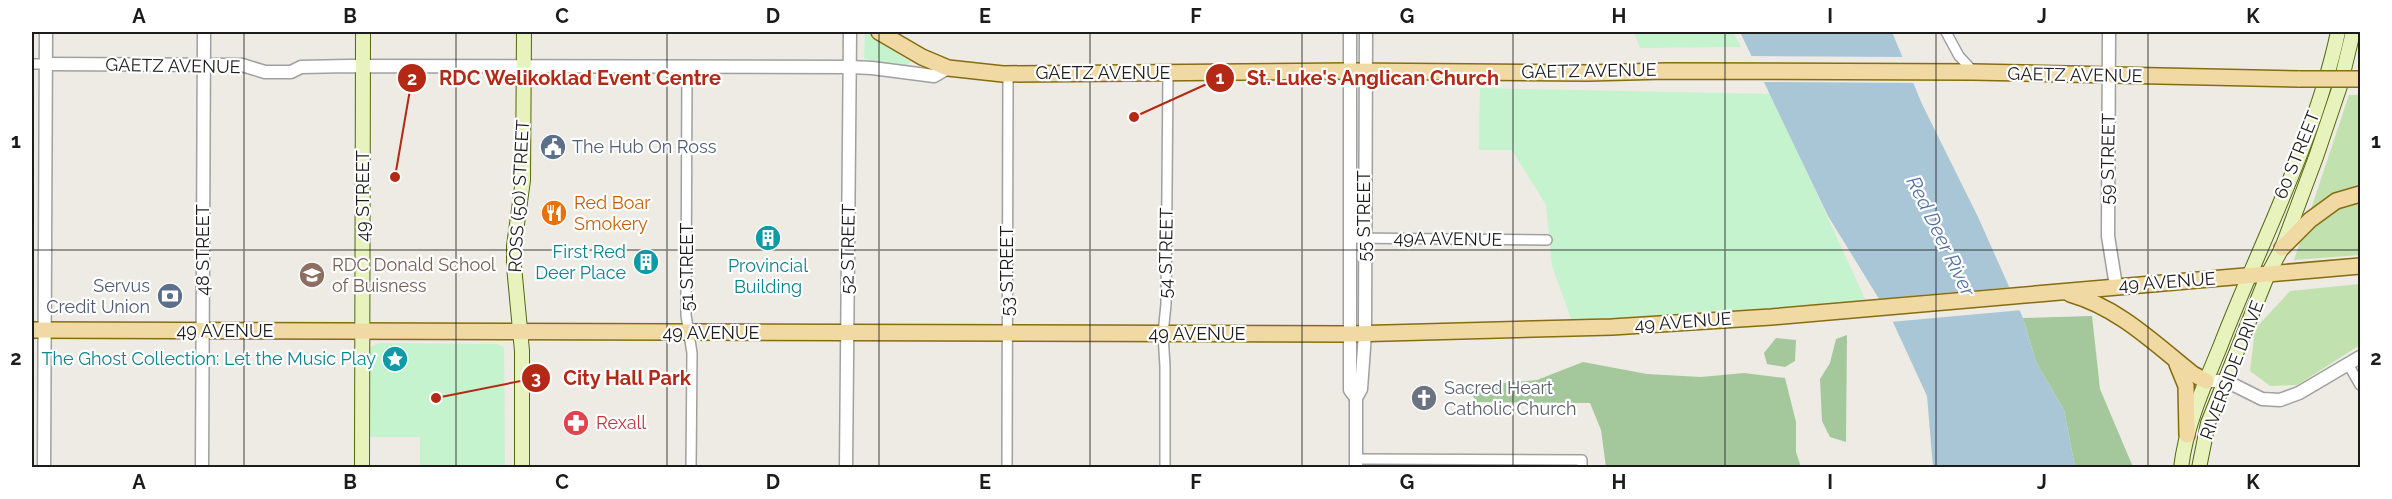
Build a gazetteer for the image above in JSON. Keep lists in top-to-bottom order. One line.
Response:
{"streets":{"main road":["GAETZ AVENUE","60 STREET","49 STREET","ROSS (50) STREET","49 AVENUE","RIVERSIDE DRIVE"],"street":["59 STREET","55 STREET","49A AVENUE","52 STREET","48 STREET","54 STREET","51 STREET","53 STREET"]},"crossings":[["GAETZ AVENUE","59 STREET"],["GAETZ AVENUE","49 STREET"],["GAETZ AVENUE","ROSS (50) STREET"],["GAETZ AVENUE","55 STREET"],["GAETZ AVENUE","52 STREET"],["GAETZ AVENUE","48 STREET"],["GAETZ AVENUE","54 STREET"],["GAETZ AVENUE","51 STREET"],["GAETZ AVENUE","53 STREET"],["60 STREET","49 AVENUE"],["60 STREET","RIVERSIDE DRIVE"],["59 STREET","49 AVENUE"],["49 STREET","49 AVENUE"],["ROSS (50) STREET","49 AVENUE"],["55 STREET","49A AVENUE"],["55 STREET","49 AVENUE"],["52 STREET","49 AVENUE"],["48 STREET","49 AVENUE"],["54 STREET","49 AVENUE"],["51 STREET","49 AVENUE"],["53 STREET","49 AVENUE"],["49 AVENUE","RIVERSIDE DRIVE"]],"water":["Red Deer River"],"places":{"other":["St. Luke's Anglican Church","RDC Welikoklad Event Centre","City Hall Park"],"public building":["The Hub On Ross"],"restaurant":["Red Boar Smokery"],"building":["Provincial Building","First Red Deer Place"],"school or university":["RDC Donald School of Buisness"],"bank":["Servus Credit Union"],"place":["The Ghost Collection: Let the Music Play"],"church":["Sacred Heart Catholic Church"],"pharmacy":["Rexall"]},"grid":{"columns":["A","B","C","D","E","F","G","H","I","J","K"],"rows":["1","2"]}}
